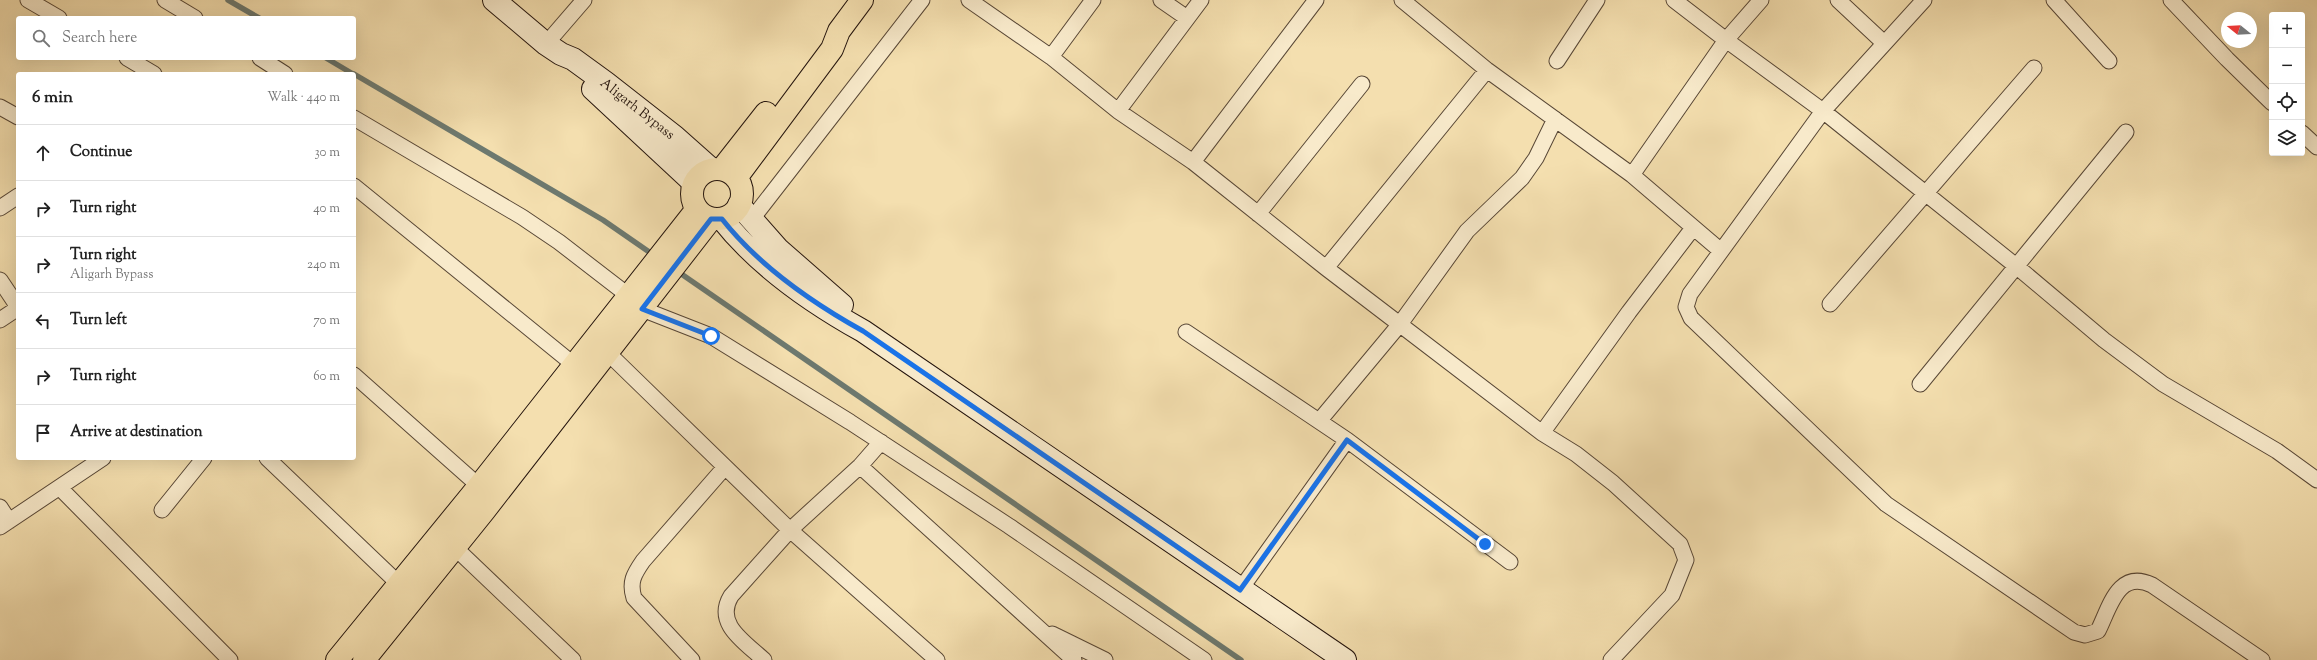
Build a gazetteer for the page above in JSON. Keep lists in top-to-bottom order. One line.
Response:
{"streets":{"main road":["Aligarh Bypass"]},"north":"left","page":{"map_buttons":["+","−"],"search":"Search here","heading":["6 min","Walk · 440 m"],"list":[["Continue","30 m"],["Turn right","40 m"],["Turn right","Aligarh Bypass","240 m"],["Turn left","70 m"],["Turn right","60 m"],"Arrive at destination"]}}
